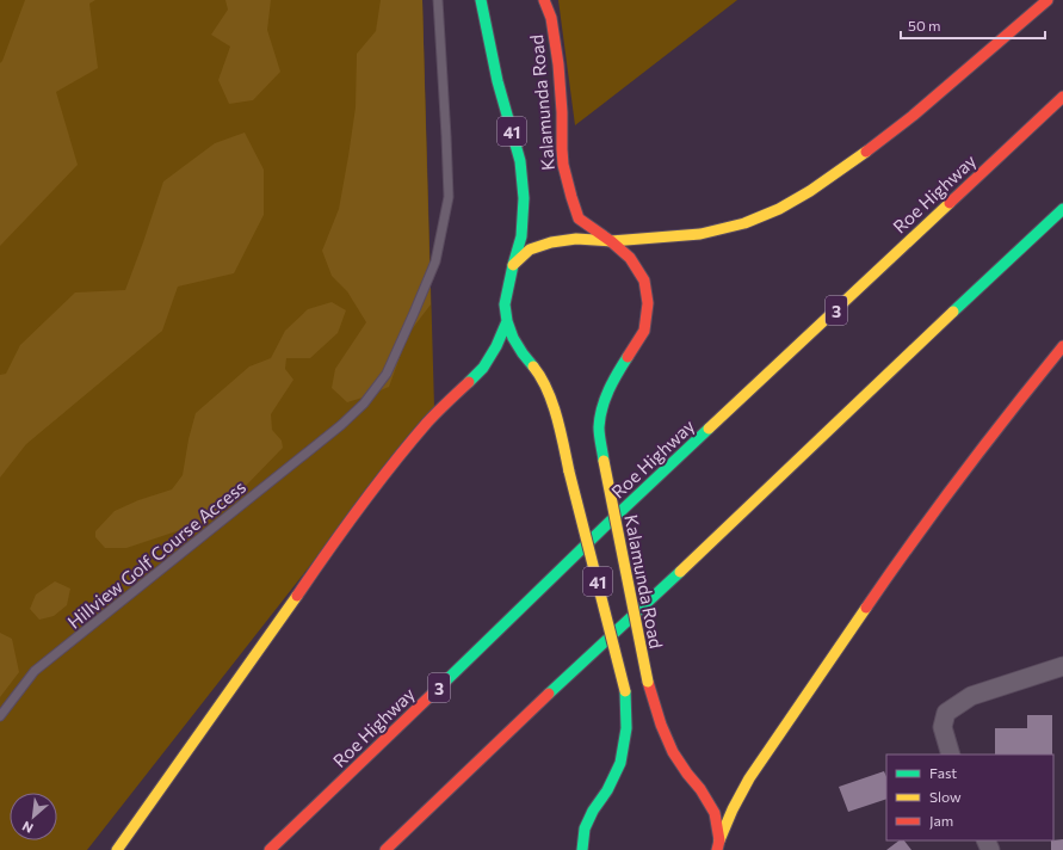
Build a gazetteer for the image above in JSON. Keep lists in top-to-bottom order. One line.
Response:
{"streets":{"main road":["Kalamunda Road","41","Roe Highway","3"],"lane":["Hillview Golf Course Access"]},"legend":["Fast","Slow","Jam"],"scale_bar":"50 m","north":"bottom left"}
